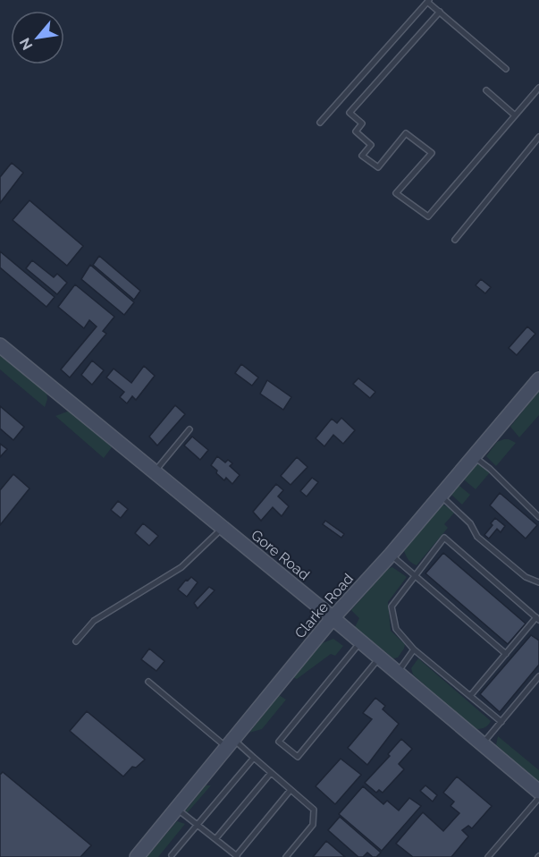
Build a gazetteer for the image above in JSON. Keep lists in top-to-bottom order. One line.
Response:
{"streets":{"main road":["Gore Road","Clarke Road"]},"crossings":[["Gore Road","Clarke Road"]],"north":"bottom left"}
